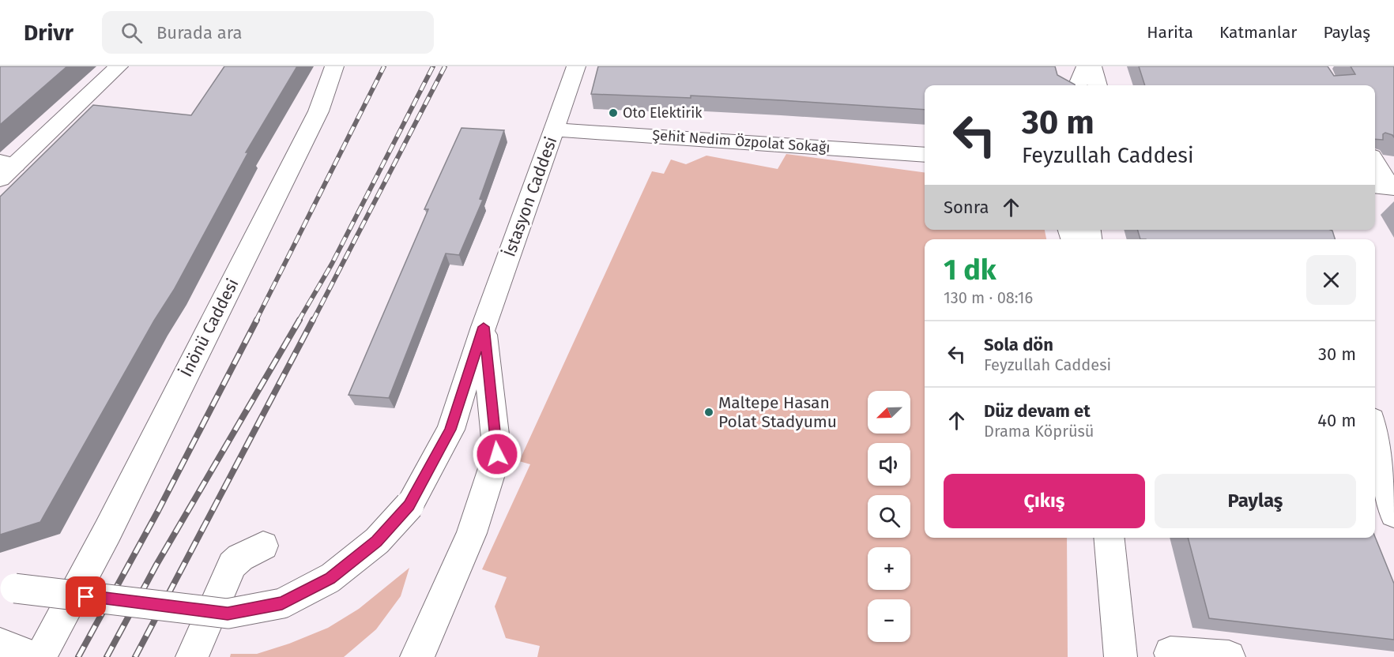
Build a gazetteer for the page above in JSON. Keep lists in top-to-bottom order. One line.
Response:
{"streets":{"main road":["Şehit Nedim Özpolat Sokağı","İstasyon Caddesi","İnönü Caddesi"]},"crossings":[["Şehit Nedim Özpolat Sokağı","İstasyon Caddesi"]],"places":["Oto Elektirik","Maltepe Hasan Polat Stadyumu"],"north":"bottom left","page":{"header":"Drivr","search":"Burada ara","nav":["Harita","Katmanlar","Paylaş"],"turn":["30 m","Feyzullah Caddesi"],"then":"Sonra","heading":["1 dk","130 m · 08:16"],"list":[{"name":"Sola dön","note":"Feyzullah Caddesi","value":"30 m"},{"name":"Düz devam et","note":"Drama Köprüsü","value":"40 m"}],"map_buttons":["+","−"],"buttons":["Çıkış","Paylaş"]}}
